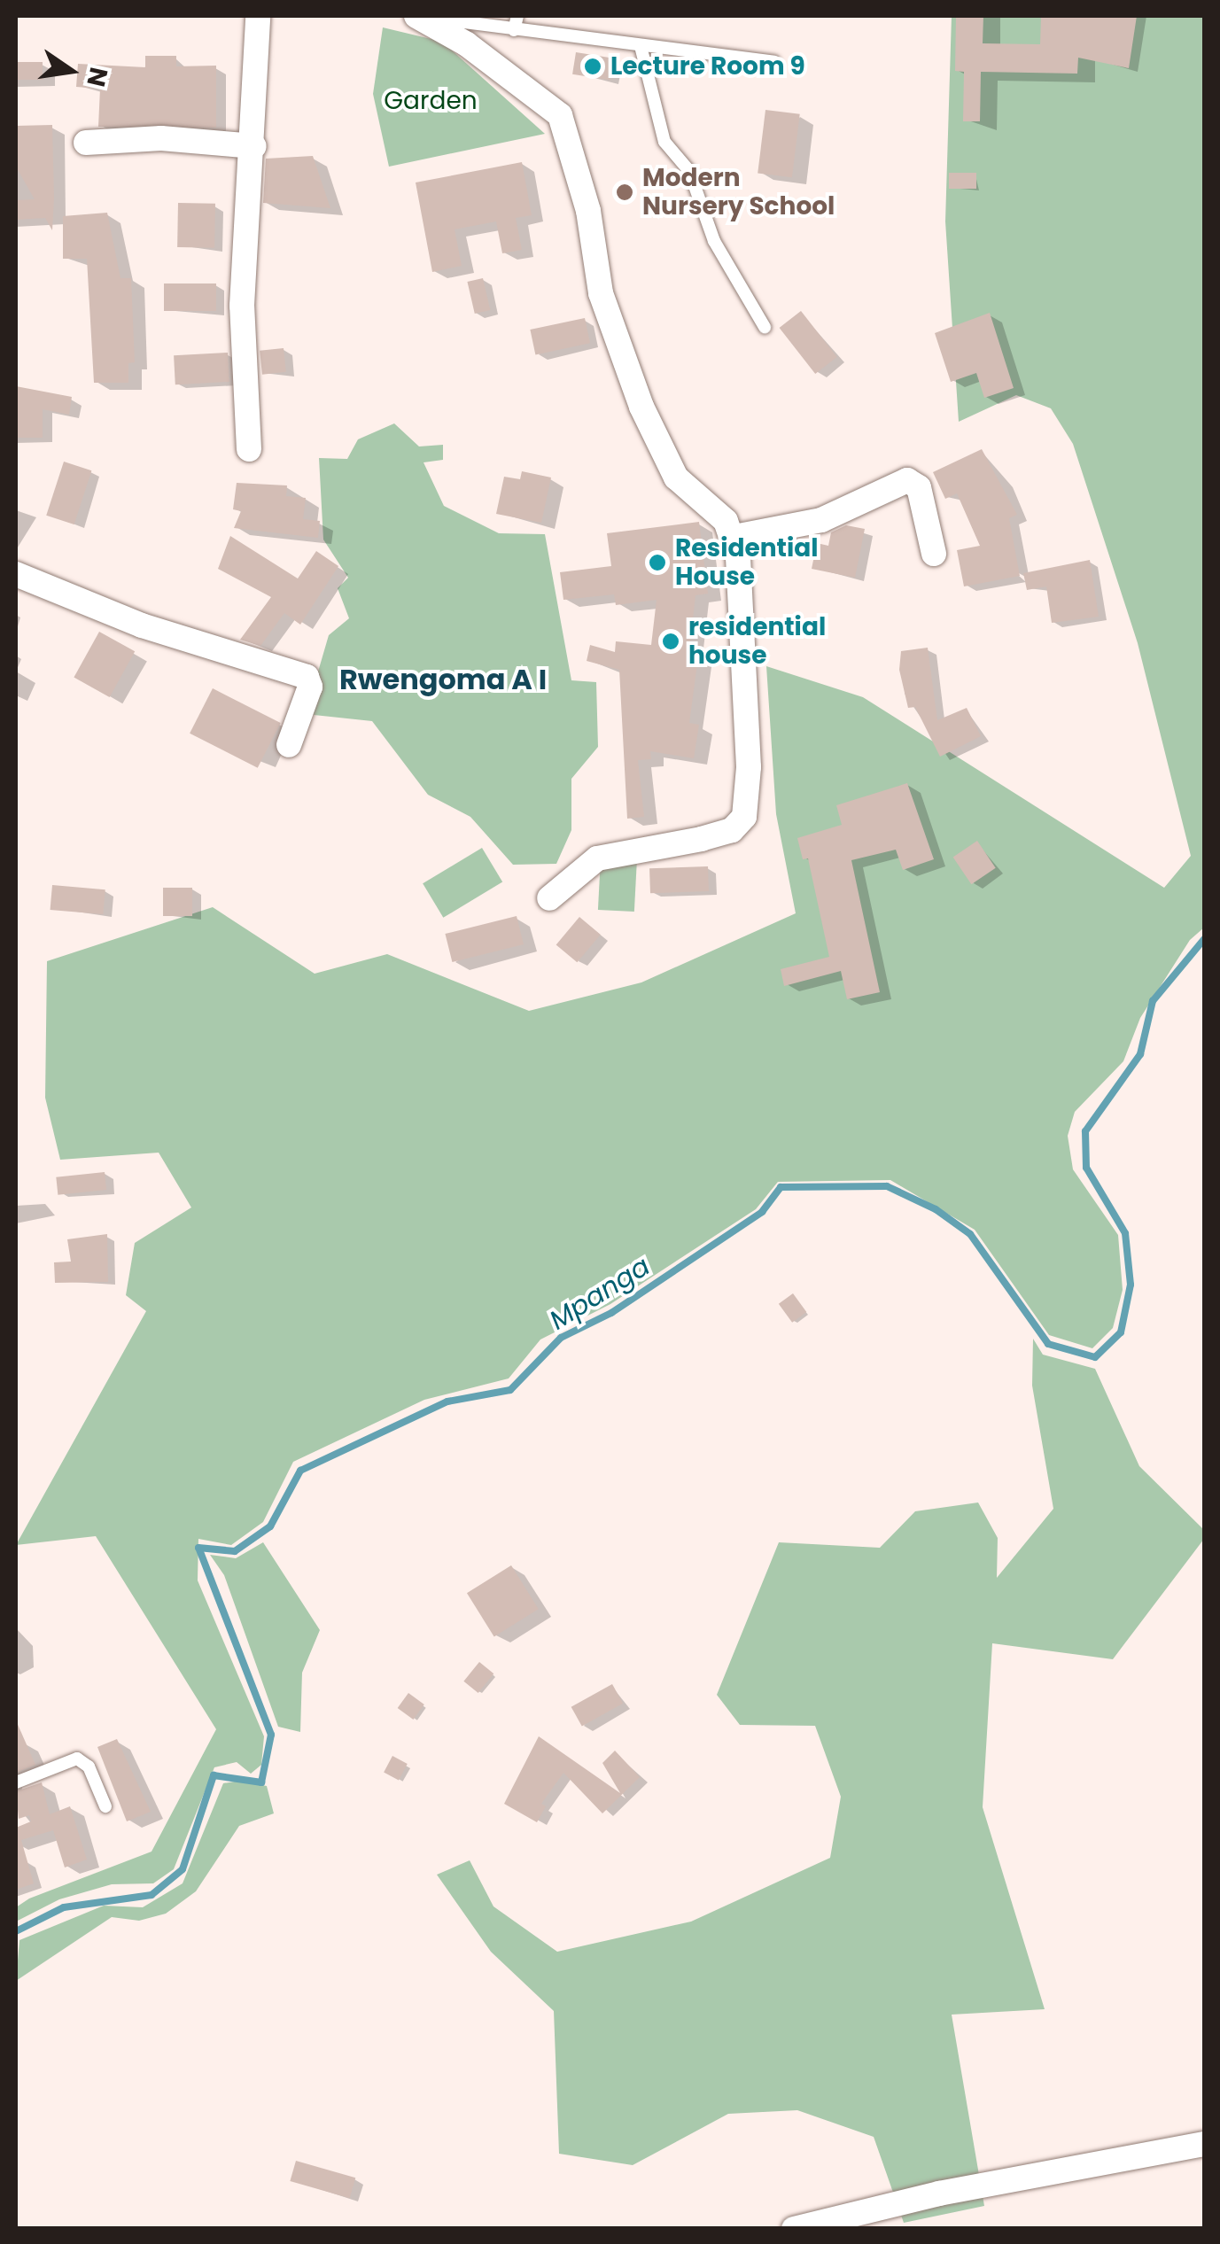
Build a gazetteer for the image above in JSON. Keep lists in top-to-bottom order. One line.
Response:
{"districts":["Rwengoma A I"],"water":["Mpanga"],"parks":["Garden"],"places":["Lecture Room 9","Modern Nursery School","Residential House","residential house"],"north":"right"}
